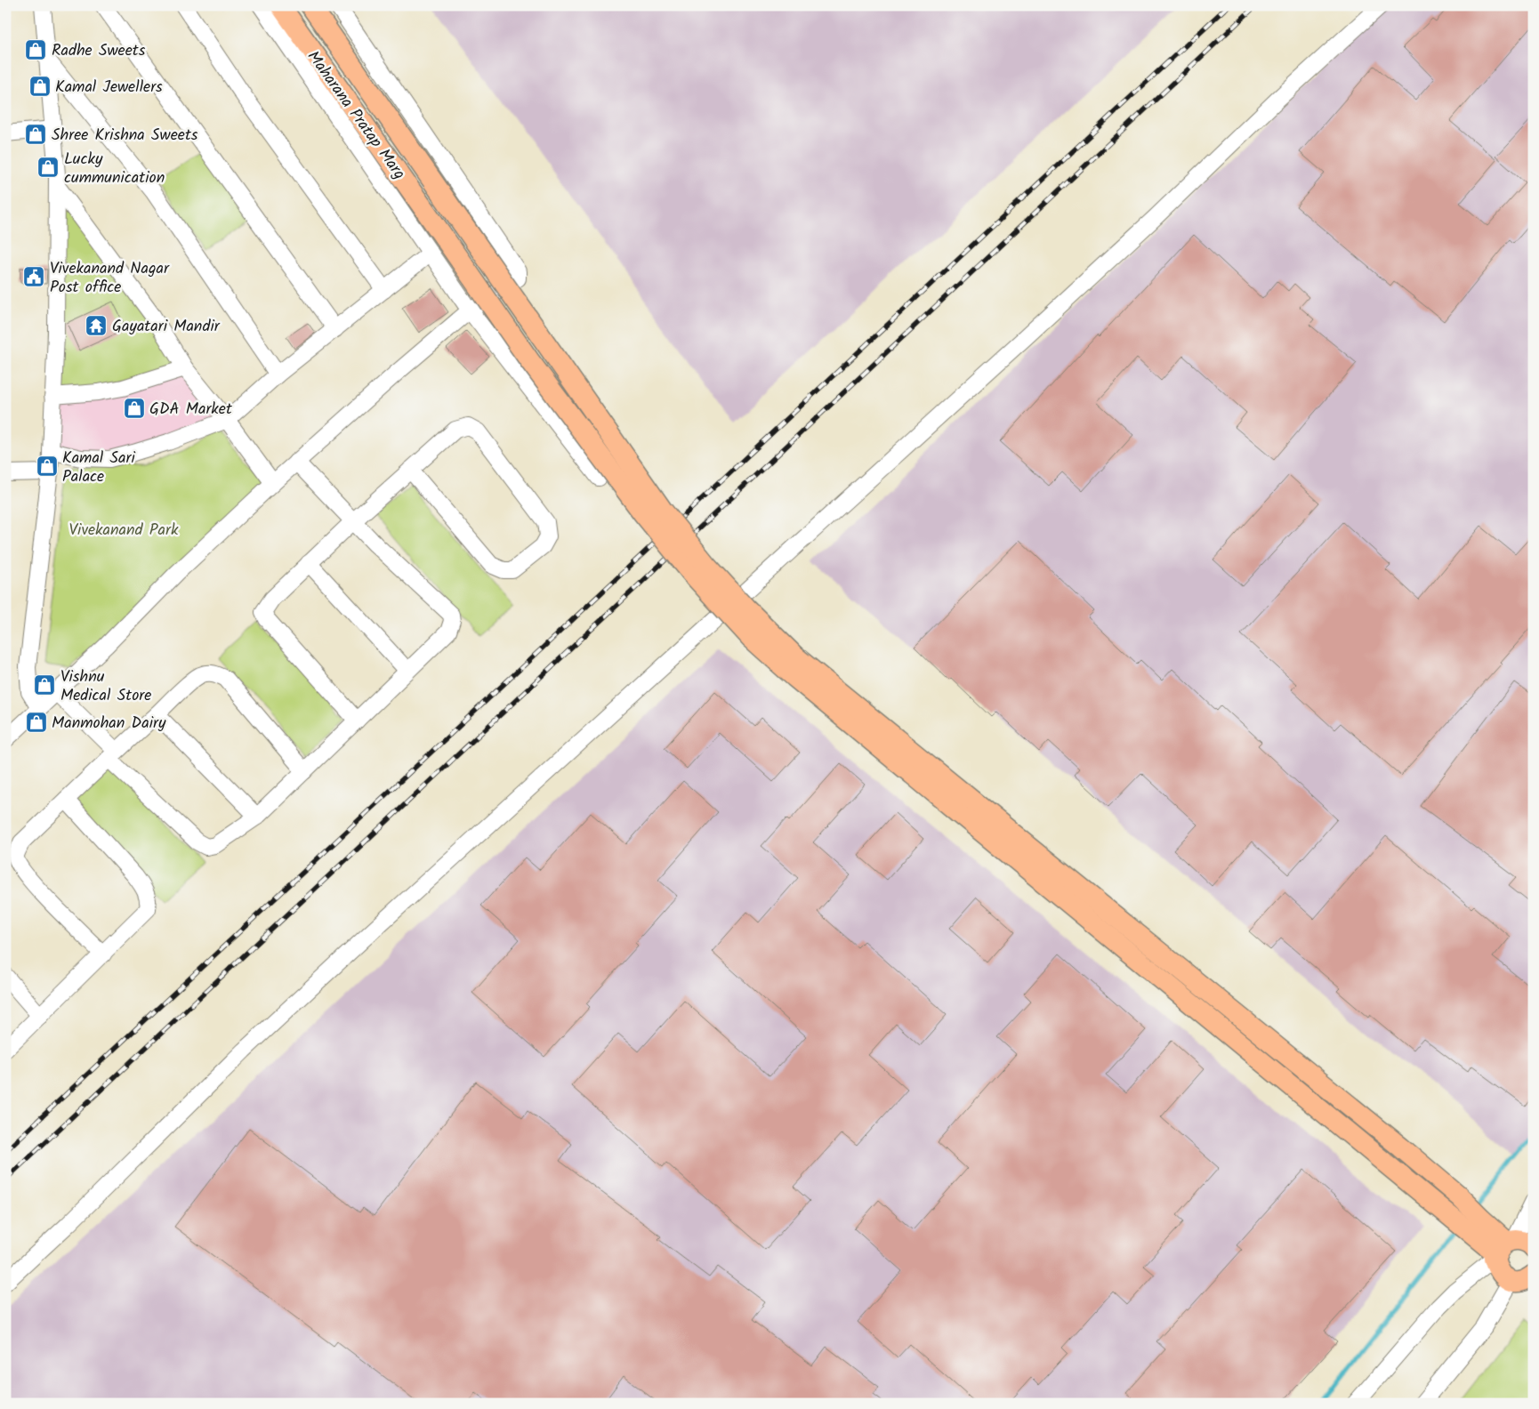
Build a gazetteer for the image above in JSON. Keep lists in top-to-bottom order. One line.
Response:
{"streets":{"main road":["Maharana Pratap Marg"]},"parks":["Vivekanand Park"],"places":{"shop":["Radhe Sweets","Kamal Jewellers","Shree Krishna Sweets","Lucky cummunication","GDA Market","Kamal Sari Palace","Vishnu Medical Store","Manmohan Dairy"],"public building":["Vivekanand Nagar Post office"],"temple":["Gayatari Mandir"]}}
